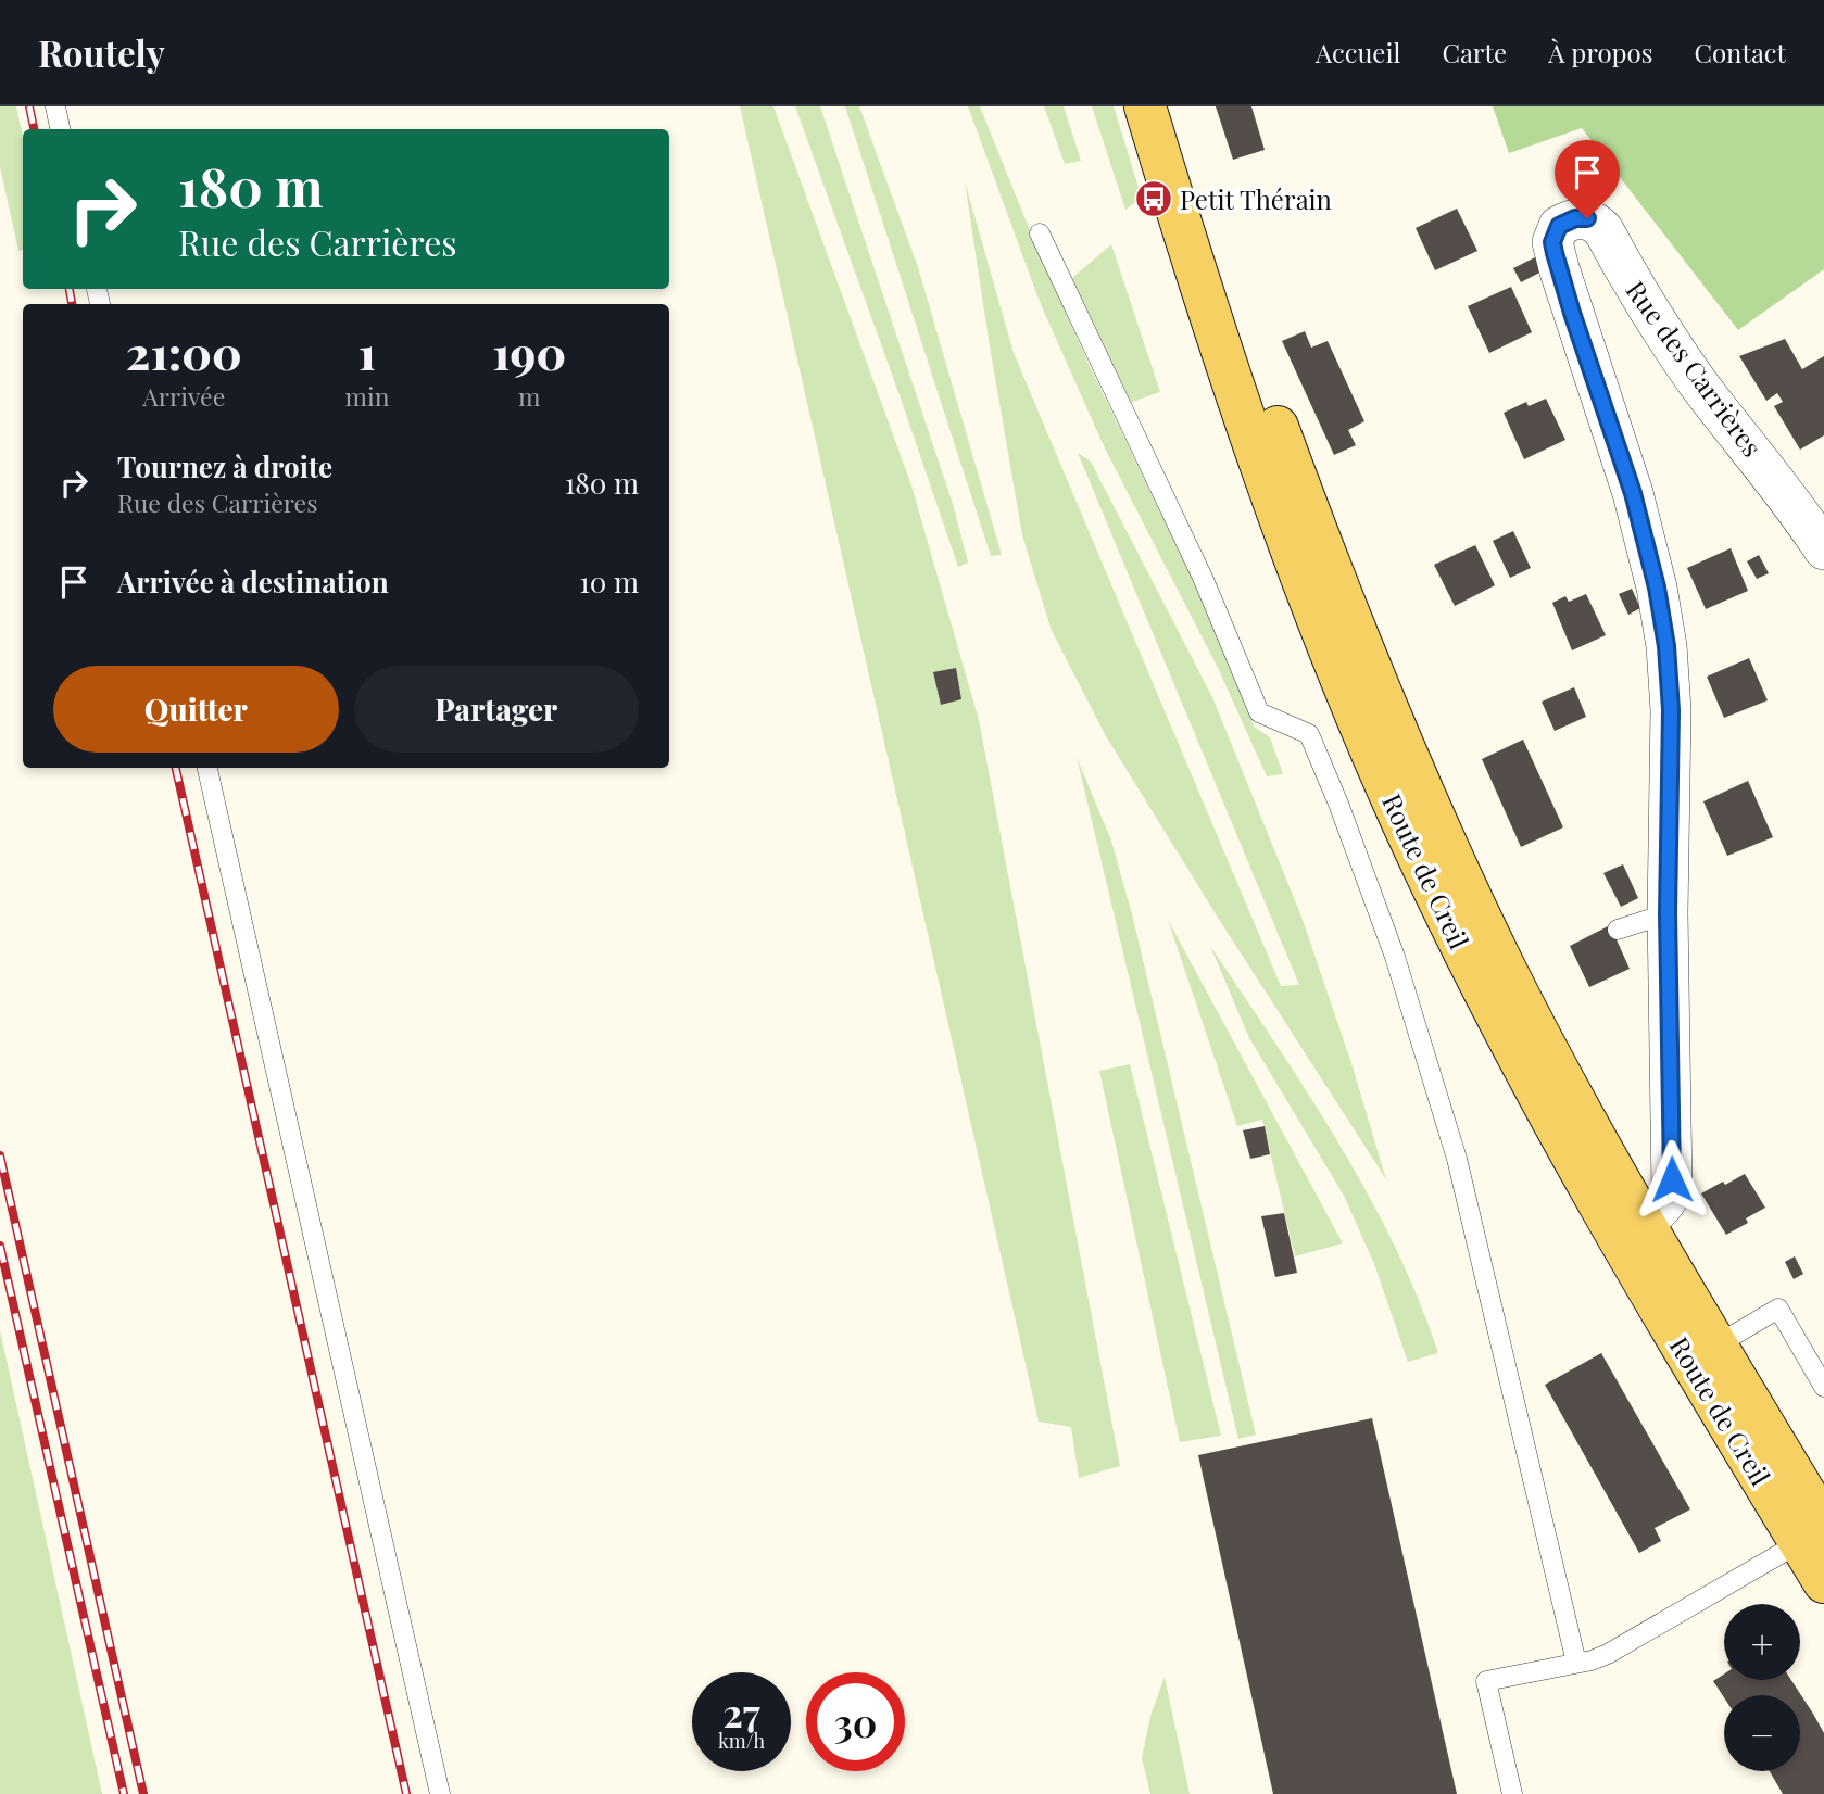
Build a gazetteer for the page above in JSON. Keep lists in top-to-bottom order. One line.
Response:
{"streets":{"main road":["Route de Creil"],"street":["Rue des Carrières"]},"crossings":[["Rue des Carrières","Route de Creil"]],"places":{"bus stop":["Petit Thérain"]},"page":{"header":"Routely","nav":["Accueil","Carte","À propos","Contact"],"turn":["180 m","Rue des Carrières"],"eta":["21:00","Arrivée","1","min","190","m"],"list":[{"name":"Tournez à droite","note":"Rue des Carrières","value":"180 m"},{"name":"Arrivée à destination","value":"10 m"}],"buttons":["Quitter","Partager"],"map_buttons":["+","−"],"speed":"27 km/h","limit":"30"}}
